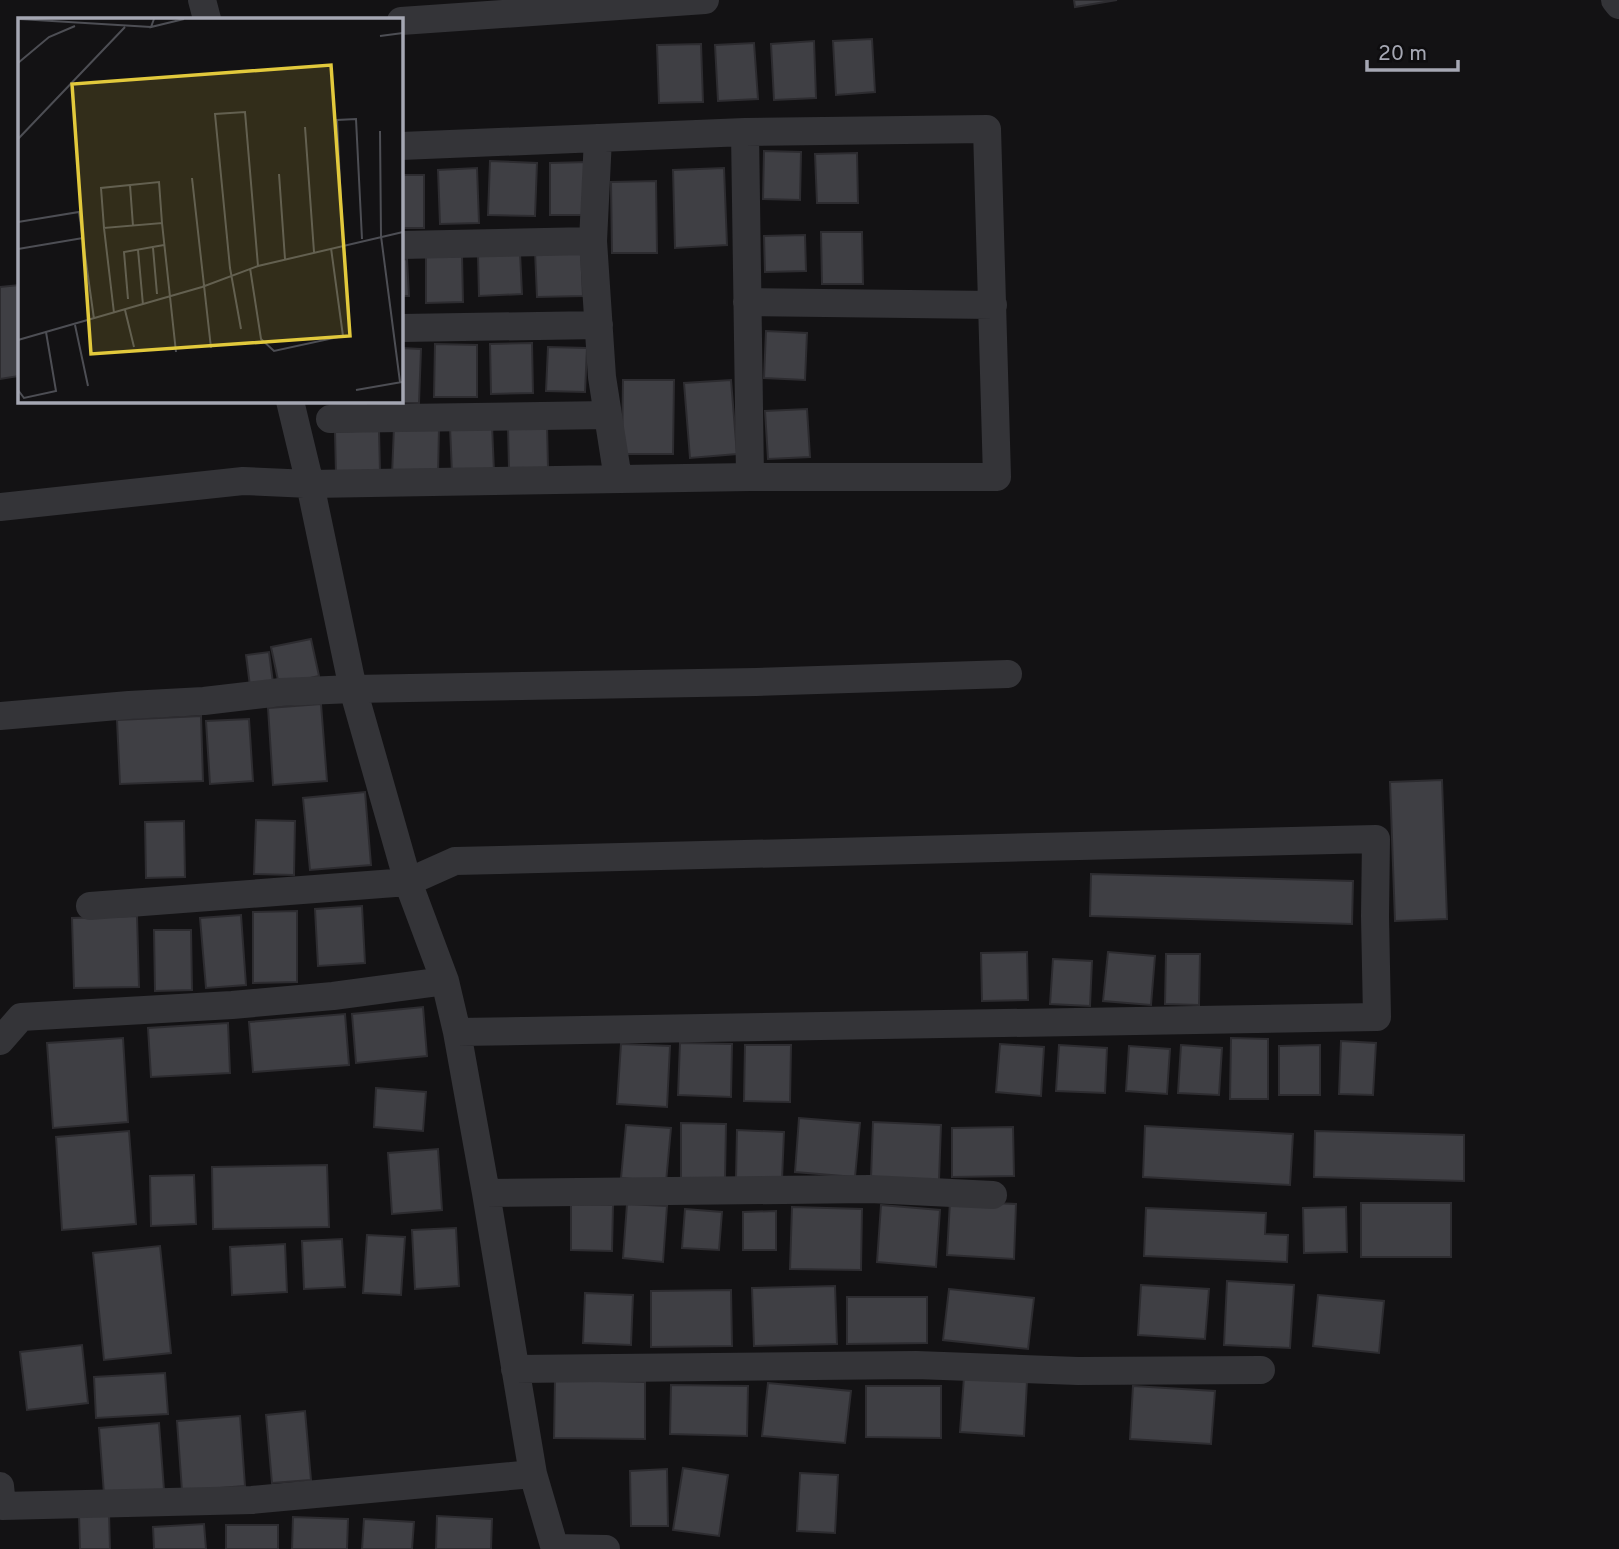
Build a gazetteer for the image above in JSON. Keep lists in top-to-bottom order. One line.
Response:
{"scale_bar":"20 m"}
